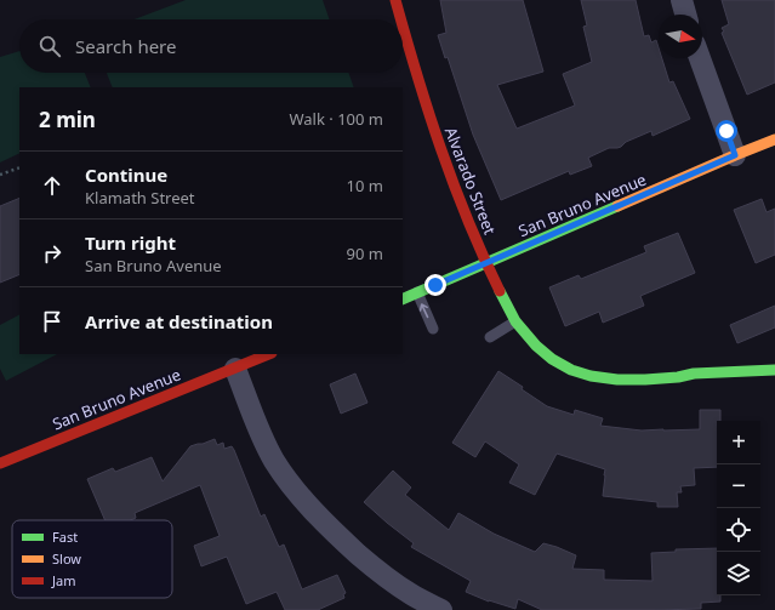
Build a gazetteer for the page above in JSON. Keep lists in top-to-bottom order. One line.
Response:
{"streets":{"street":["Alvarado Street","San Bruno Avenue"]},"crossings":[["Alvarado Street","San Bruno Avenue"]],"legend":["Fast","Slow","Jam"],"north":"right","page":{"search":"Search here","heading":["2 min","Walk · 100 m"],"list":[["Continue","Klamath Street","10 m"],["Turn right","San Bruno Avenue","90 m"],"Arrive at destination"],"map_buttons":["+","−"]}}
